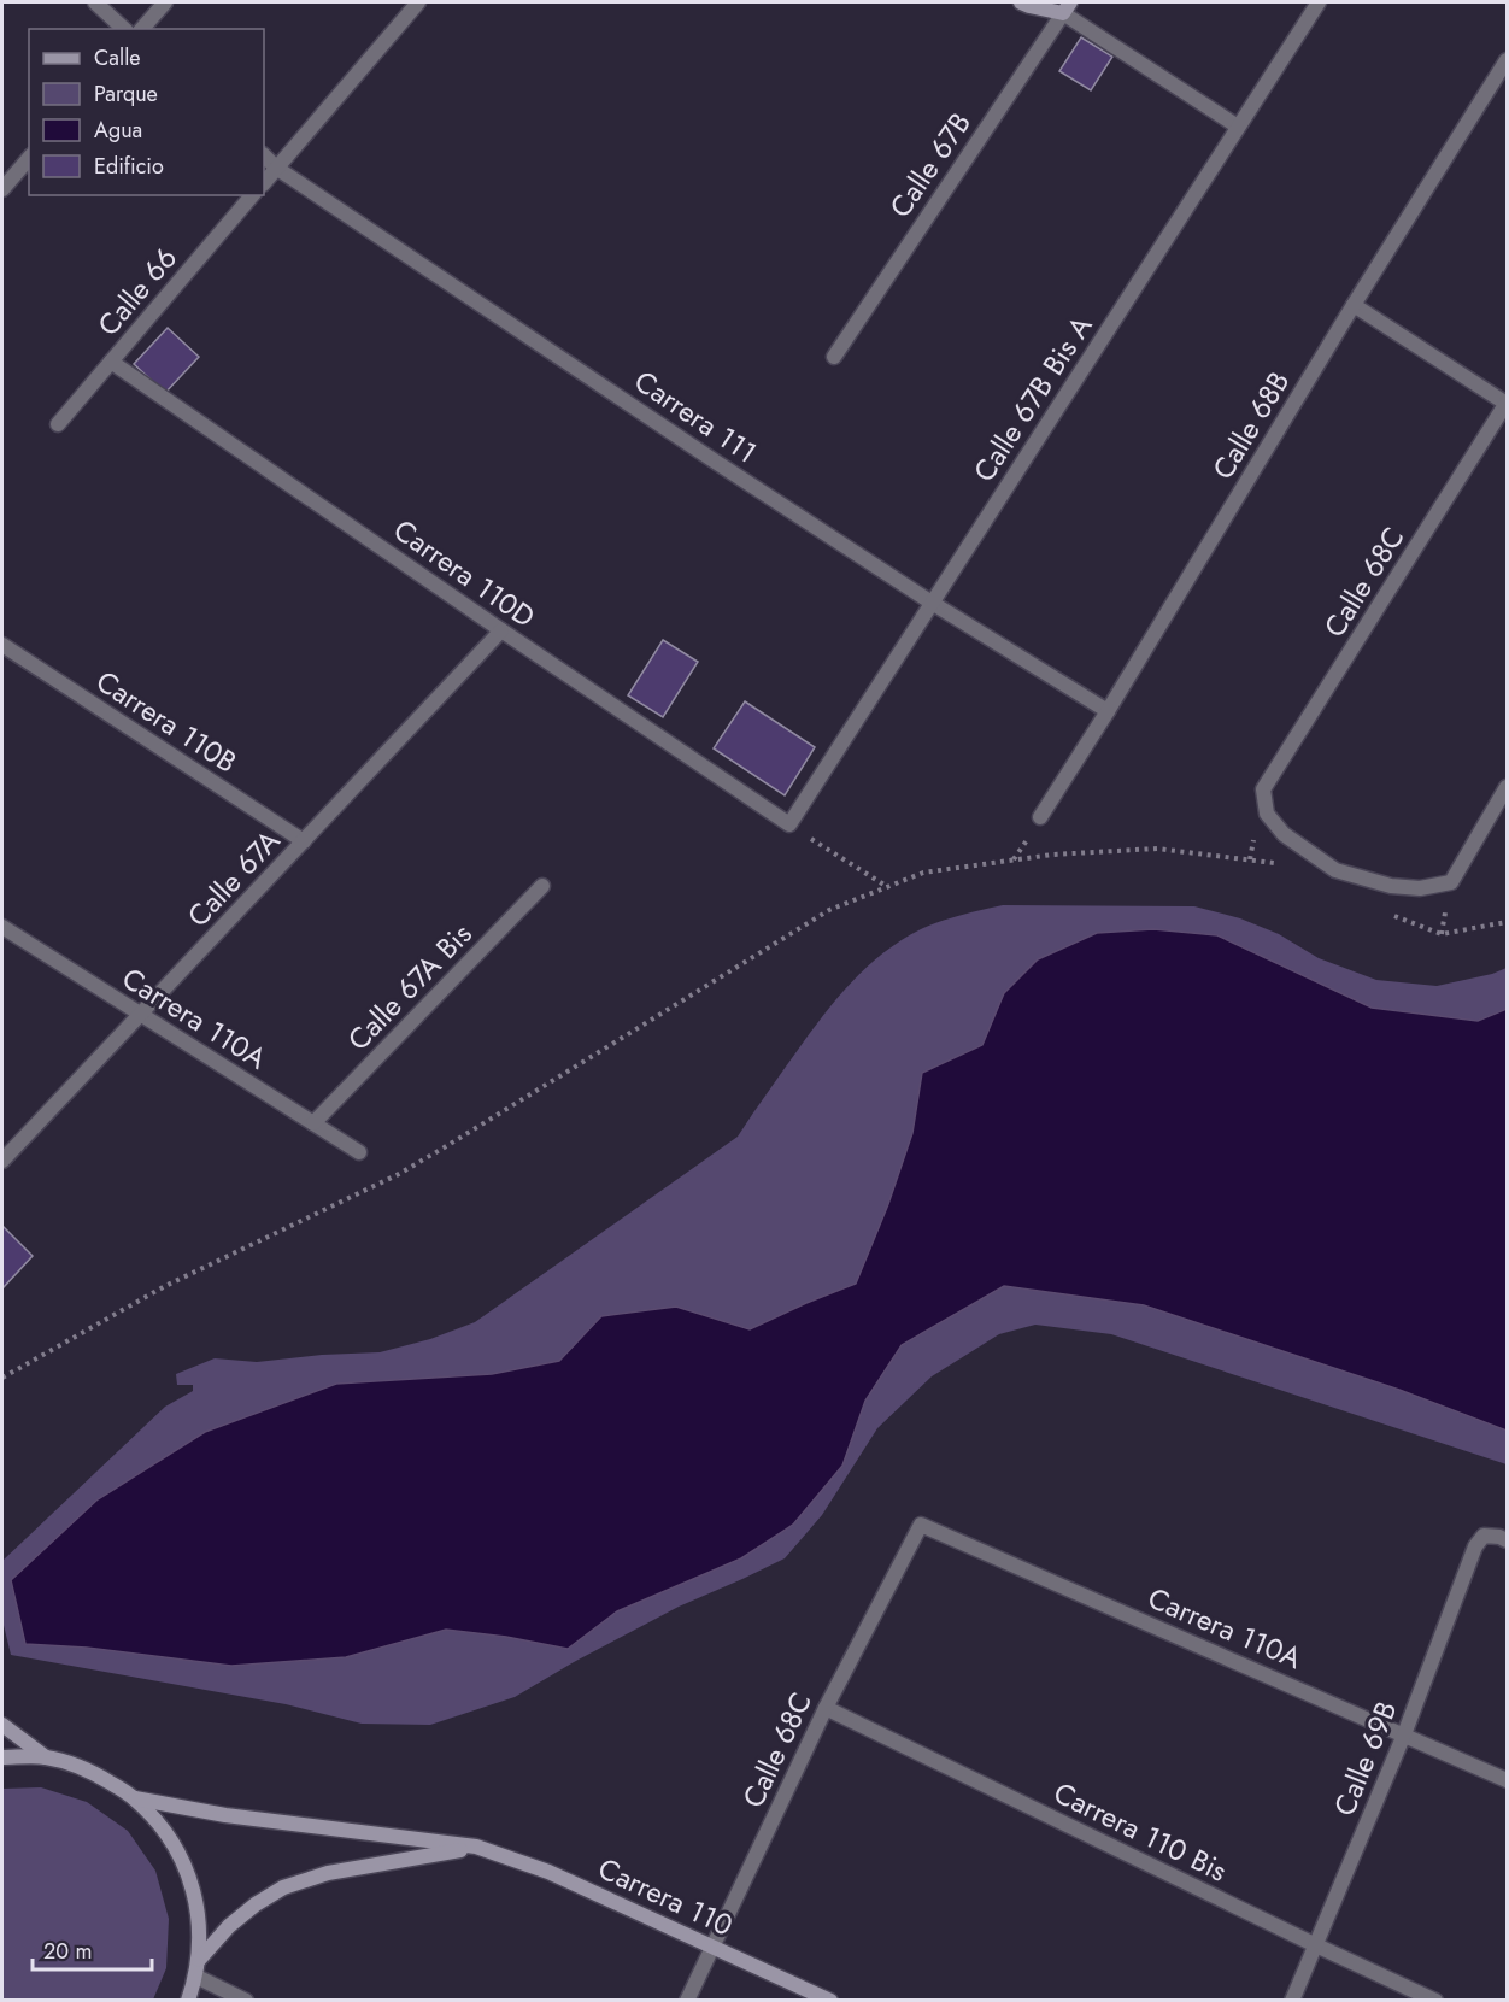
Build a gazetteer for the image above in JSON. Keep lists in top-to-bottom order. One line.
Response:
{"streets":{"street":["Calle 67B","Calle 66","Calle 67B Bis A","Carrera 111","Calle 68B","Carrera 110D","Calle 68C","Carrera 110B","Calle 67A","Calle 67A Bis","Carrera 110A","Calle 69B","Carrera 110 Bis","Carrera 110"]},"crossings":[["Calle 66","Carrera 110D"],["Calle 67B Bis A","Carrera 111"],["Calle 67B Bis A","Carrera 110D"],["Carrera 111","Calle 68B"],["Carrera 110D","Calle 67A"],["Calle 68C","Carrera 110A"],["Calle 68C","Carrera 110 Bis"],["Calle 68C","Carrera 110"],["Carrera 110B","Calle 67A"],["Calle 67A","Carrera 110A"],["Calle 67A Bis","Carrera 110A"],["Carrera 110A","Calle 69B"],["Calle 69B","Carrera 110 Bis"]],"legend":["Calle","Parque","Agua","Edificio"],"scale_bar":"20 m"}
